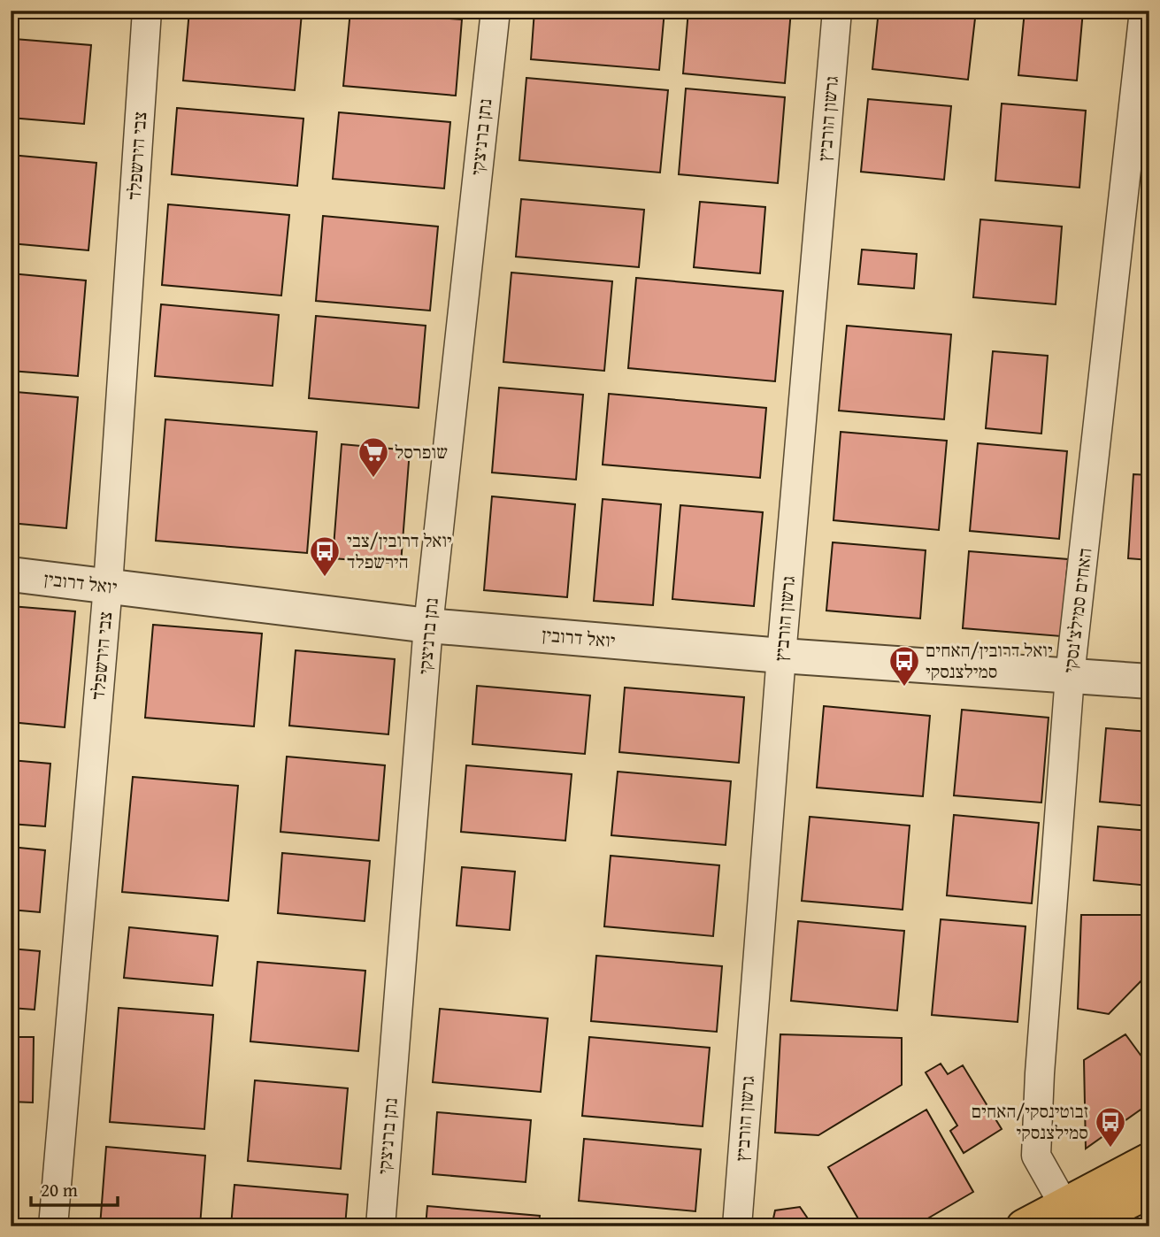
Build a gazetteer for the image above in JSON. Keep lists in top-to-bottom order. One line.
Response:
{"streets":{"street":["גרשון הורביץ","נתן ברניצקי","צבי הירשפלד","יואל דרובין","האחים סמילצ'נסקי"]},"crossings":[["גרשון הורביץ","יואל דרובין"],["נתן ברניצקי","יואל דרובין"],["צבי הירשפלד","יואל דרובין"],["יואל דרובין","האחים סמילצ'נסקי"]],"places":{"supermarket":["שופרסל"],"bus stop":["יואל דרובין/צבי הירשפלד","יואל דרובין/האחים סמילצנסקי","זבוטינסקי/האחים סמילצנסקי"]},"scale_bar":"20 m"}
